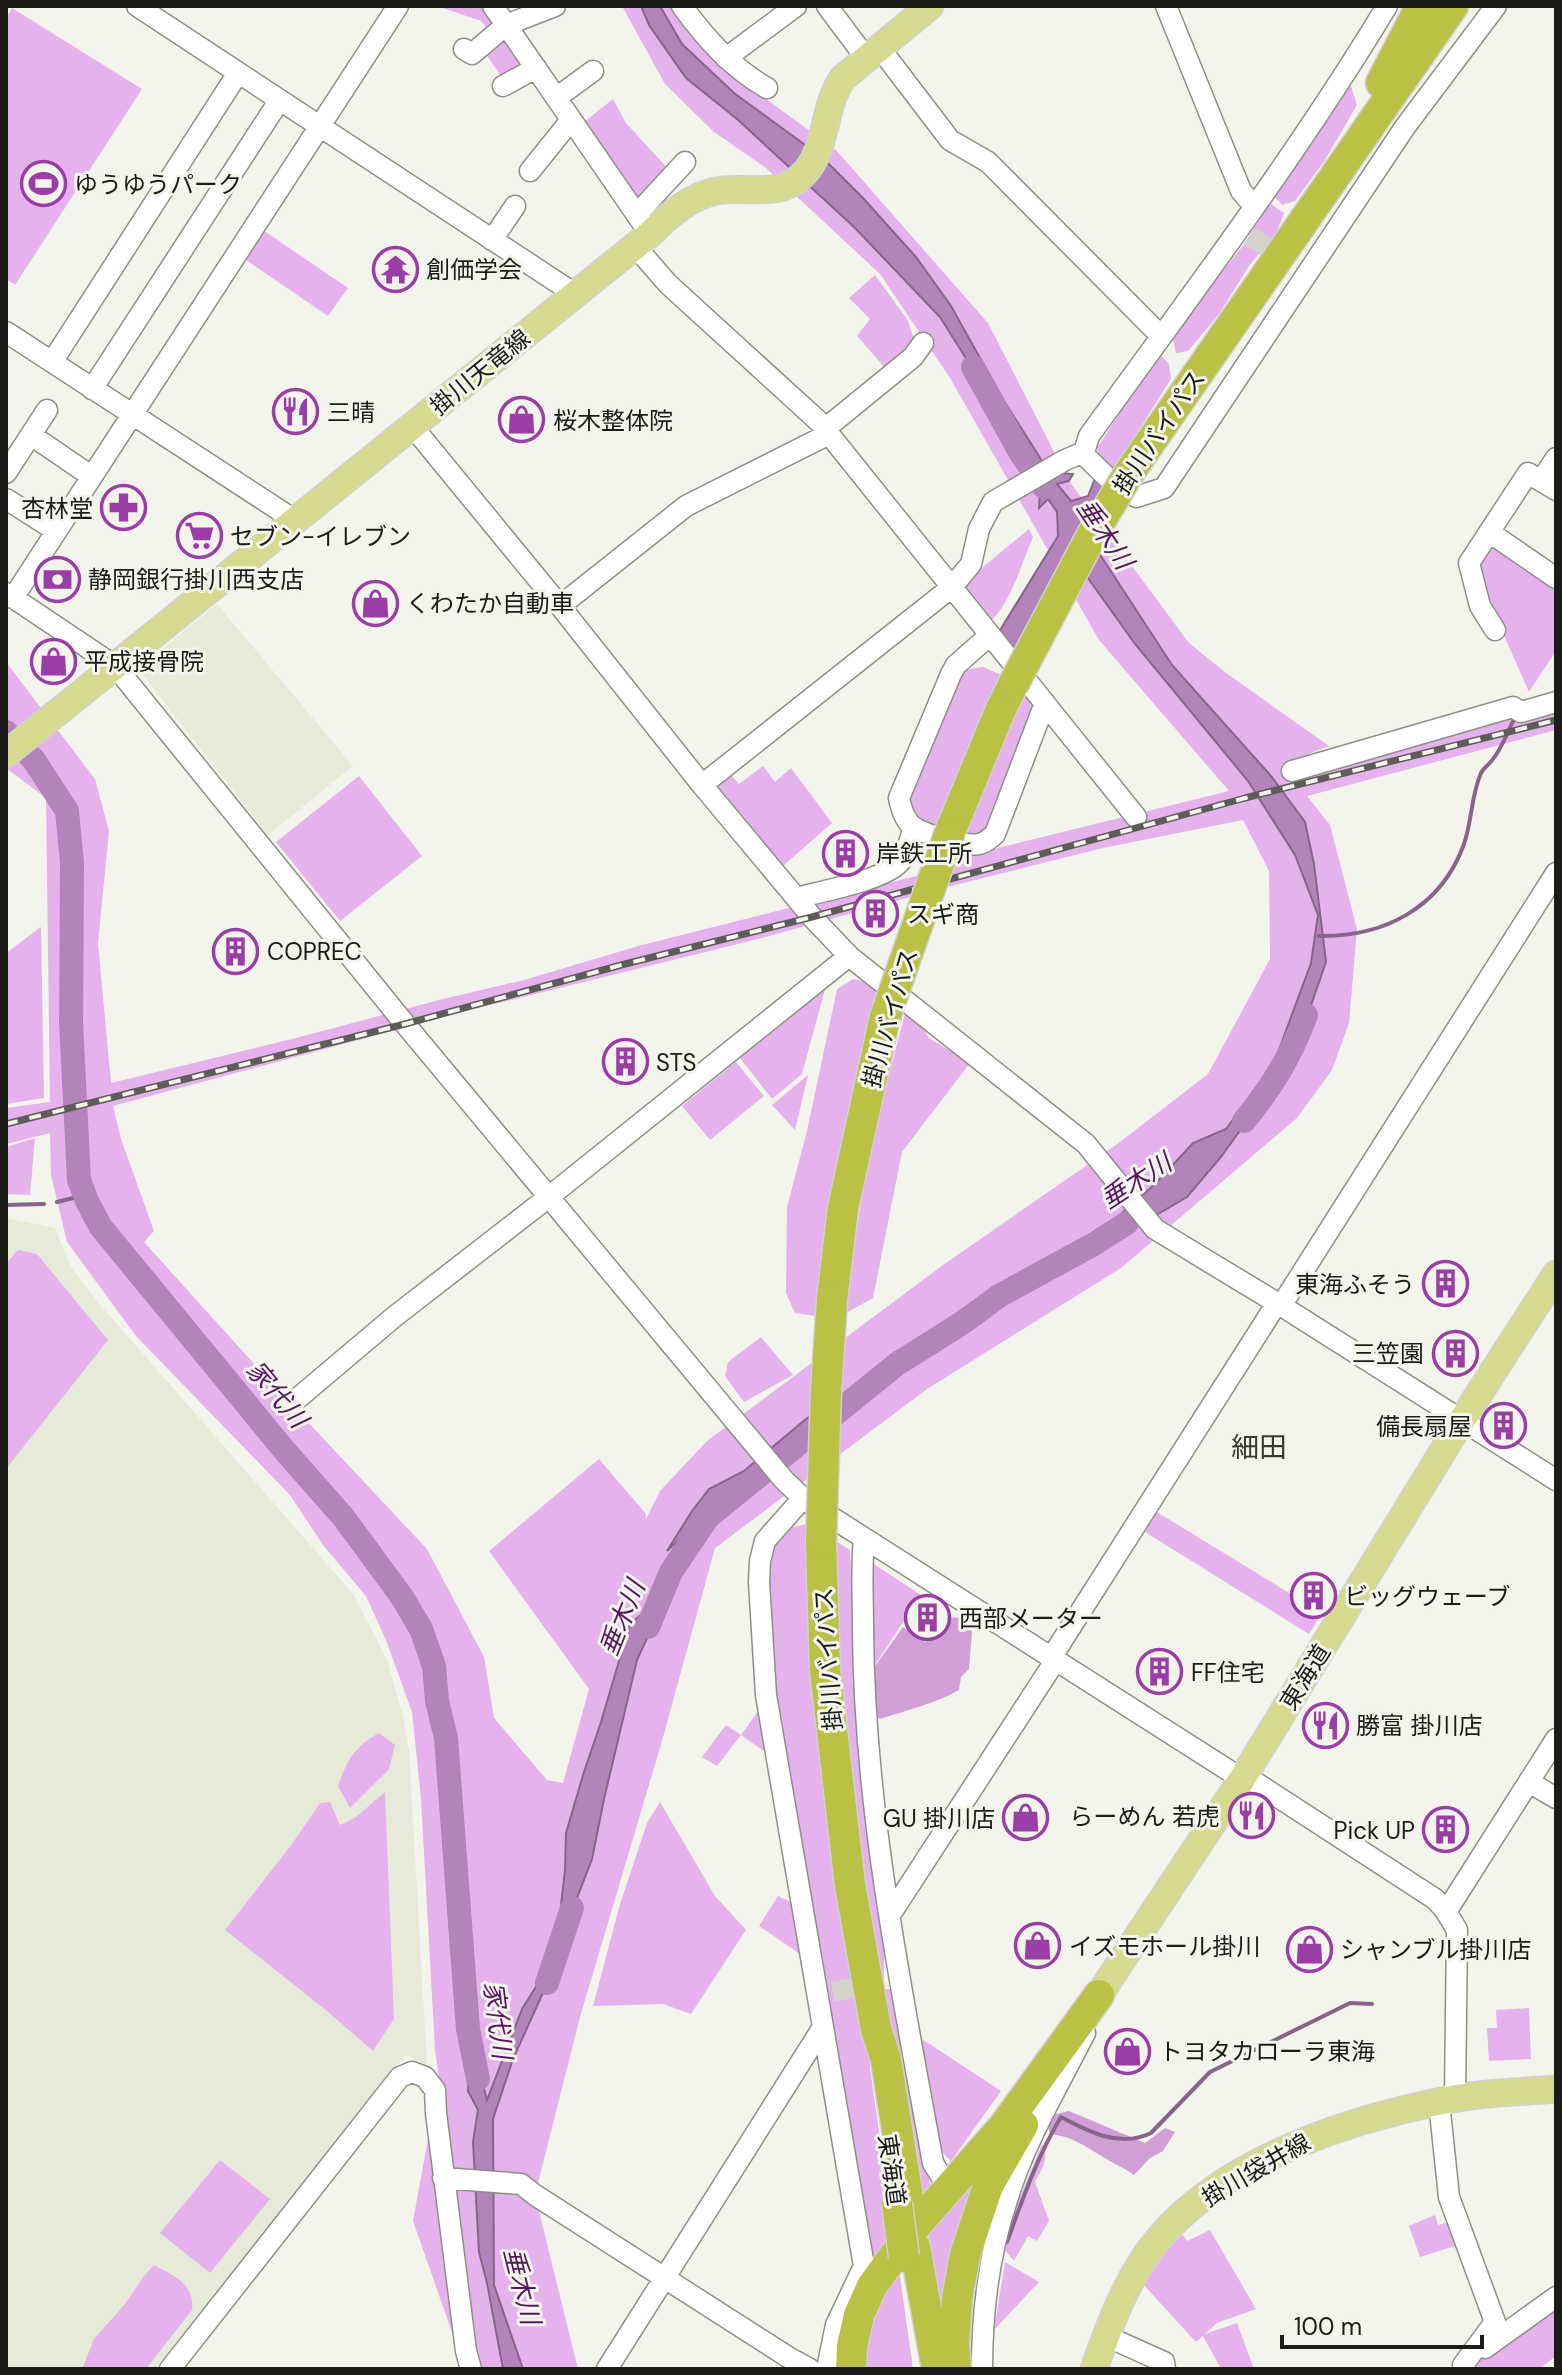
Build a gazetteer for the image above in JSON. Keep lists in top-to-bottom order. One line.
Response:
{"streets":{"highway":["掛川バイパス","東海道"],"main road":["掛川天竜線","掛川袋井線"]},"crossings":[["掛川バイパス","東海道"]],"districts":["細田"],"water":["垂木川","家代川"],"places":{"sports":["ゆうゆうパーク"],"temple":["創価学会"],"restaurant":["三晴","勝富 掛川店","らーめん 若虎"],"shop":["桜木整体院","くわたか自動車","平成接骨院","GU 掛川店","イズモホール掛川","シャンブル掛川店","トヨタカローラ東海"],"pharmacy":["杏林堂"],"supermarket":["セブン-イレブン"],"bank":["静岡銀行掛川西支店"],"building":["岸鉄工所","スギ商","COPREC","STS","東海ふそう","三笠園","備長扇屋","ビッグウェーブ","西部メーター","FF住宅","Pick UP"]},"scale_bar":"100 m"}
